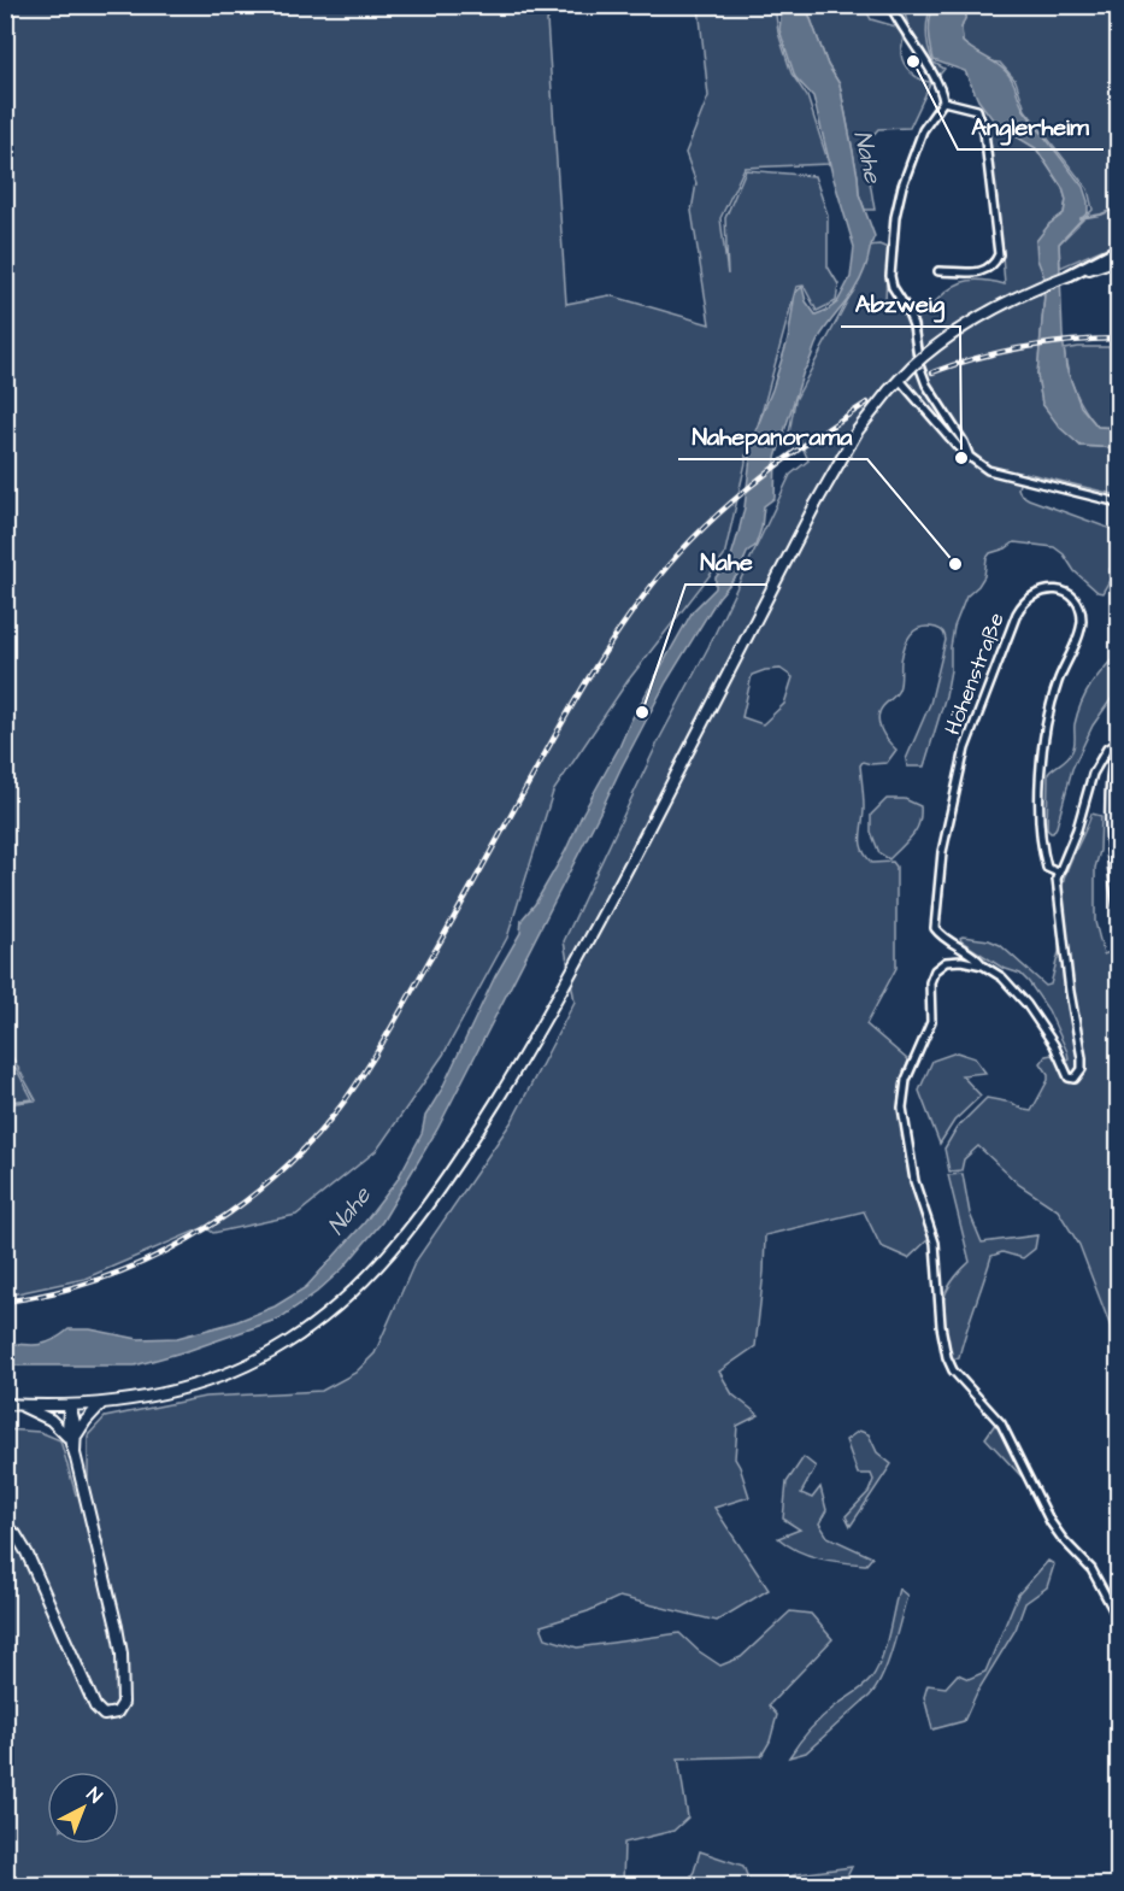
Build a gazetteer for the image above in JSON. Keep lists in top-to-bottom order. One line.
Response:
{"streets":{"street":["Höhenstraße"]},"water":["Nahe"],"places":["Anglerheim","Abzweig","Nahepanorama","Nahe"],"north":"top right"}
